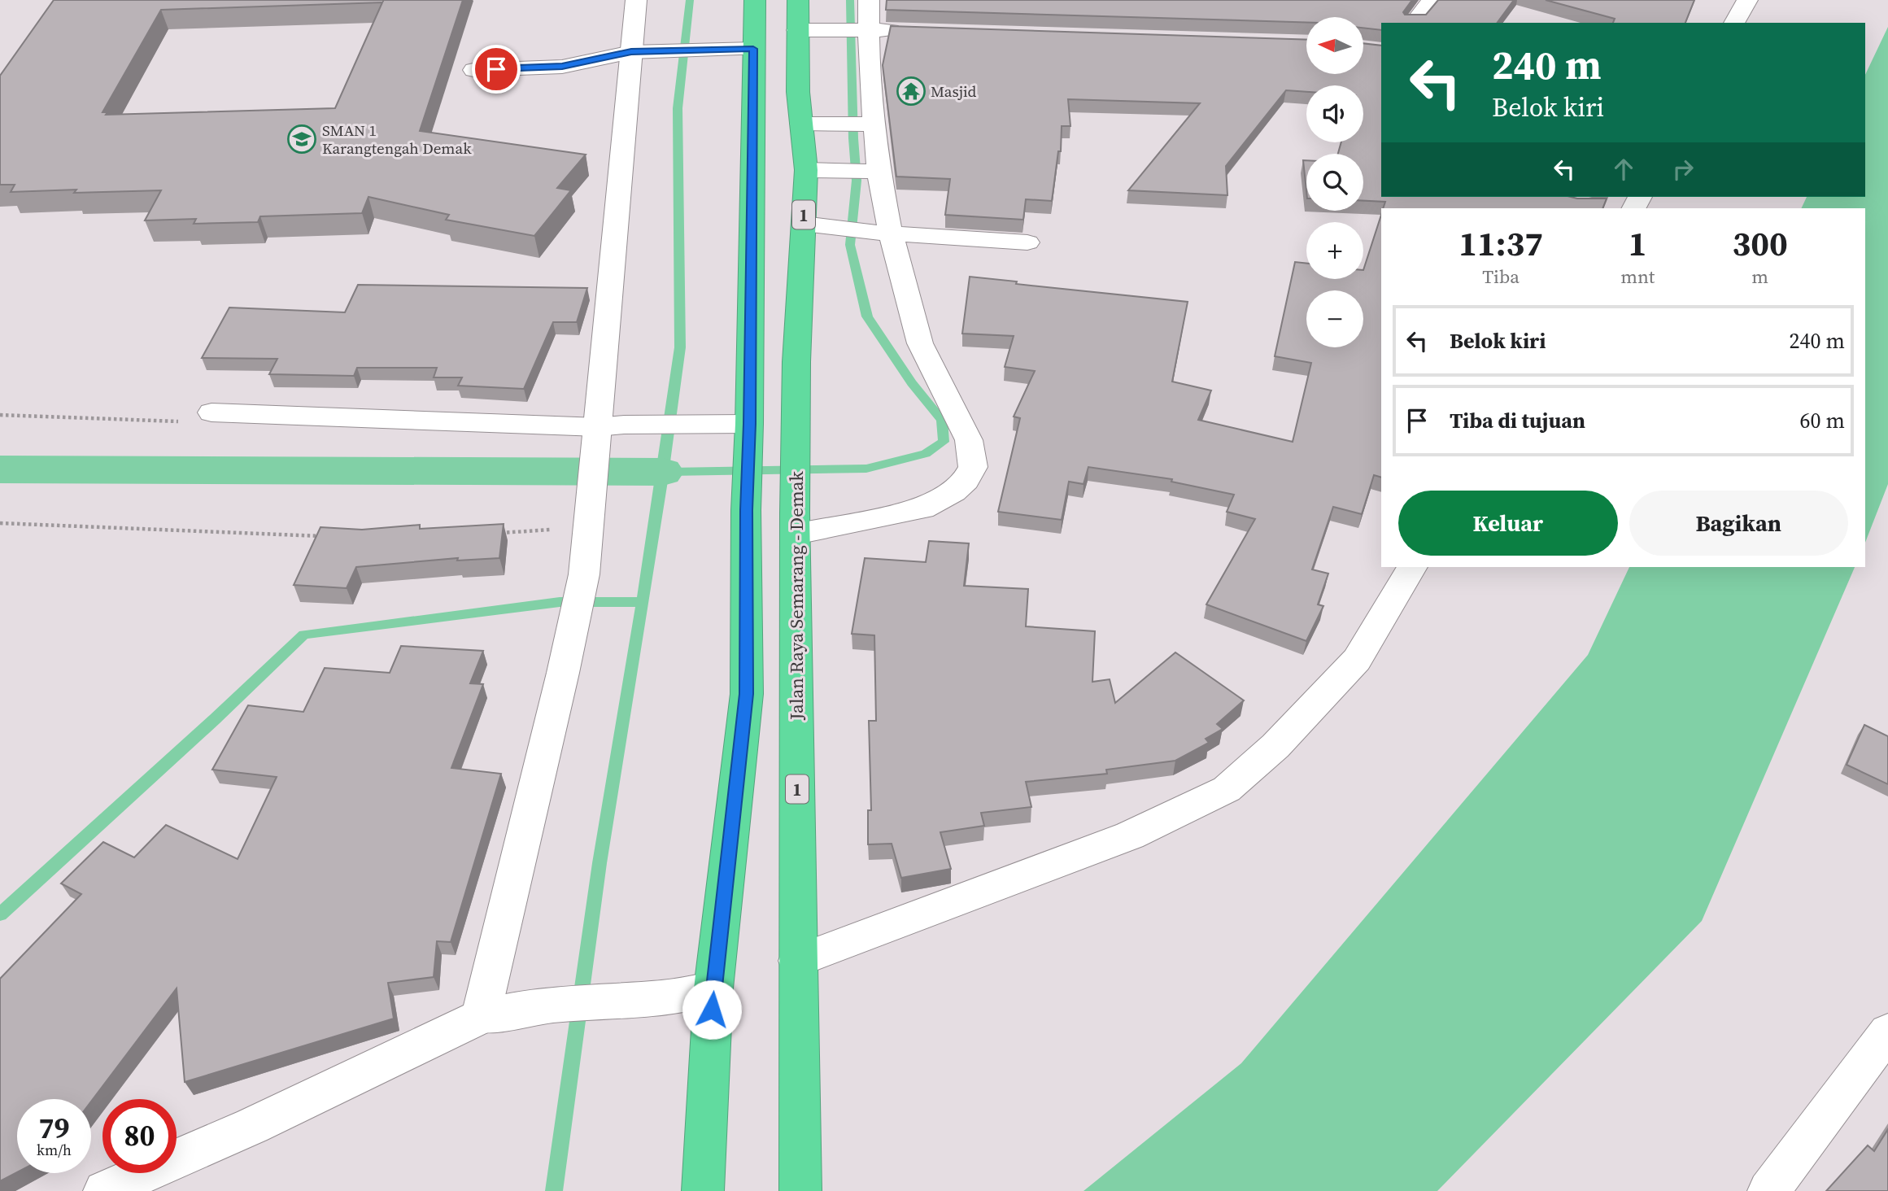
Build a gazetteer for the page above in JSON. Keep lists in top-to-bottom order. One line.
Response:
{"streets":{"highway":["1","Jalan Raya Semarang - Demak"]},"places":{"temple":["Masjid"],"school or university":["SMAN 1 Karangtengah Demak"]},"north":"left","page":{"map_buttons":["+","−"],"turn":["240 m","Belok kiri"],"eta":["11:37","Tiba","1","mnt","300","m"],"list":[{"name":"Belok kiri","value":"240 m"},{"name":"Tiba di tujuan","value":"60 m"}],"buttons":["Keluar","Bagikan"],"speed":"79 km/h","limit":"80"}}
